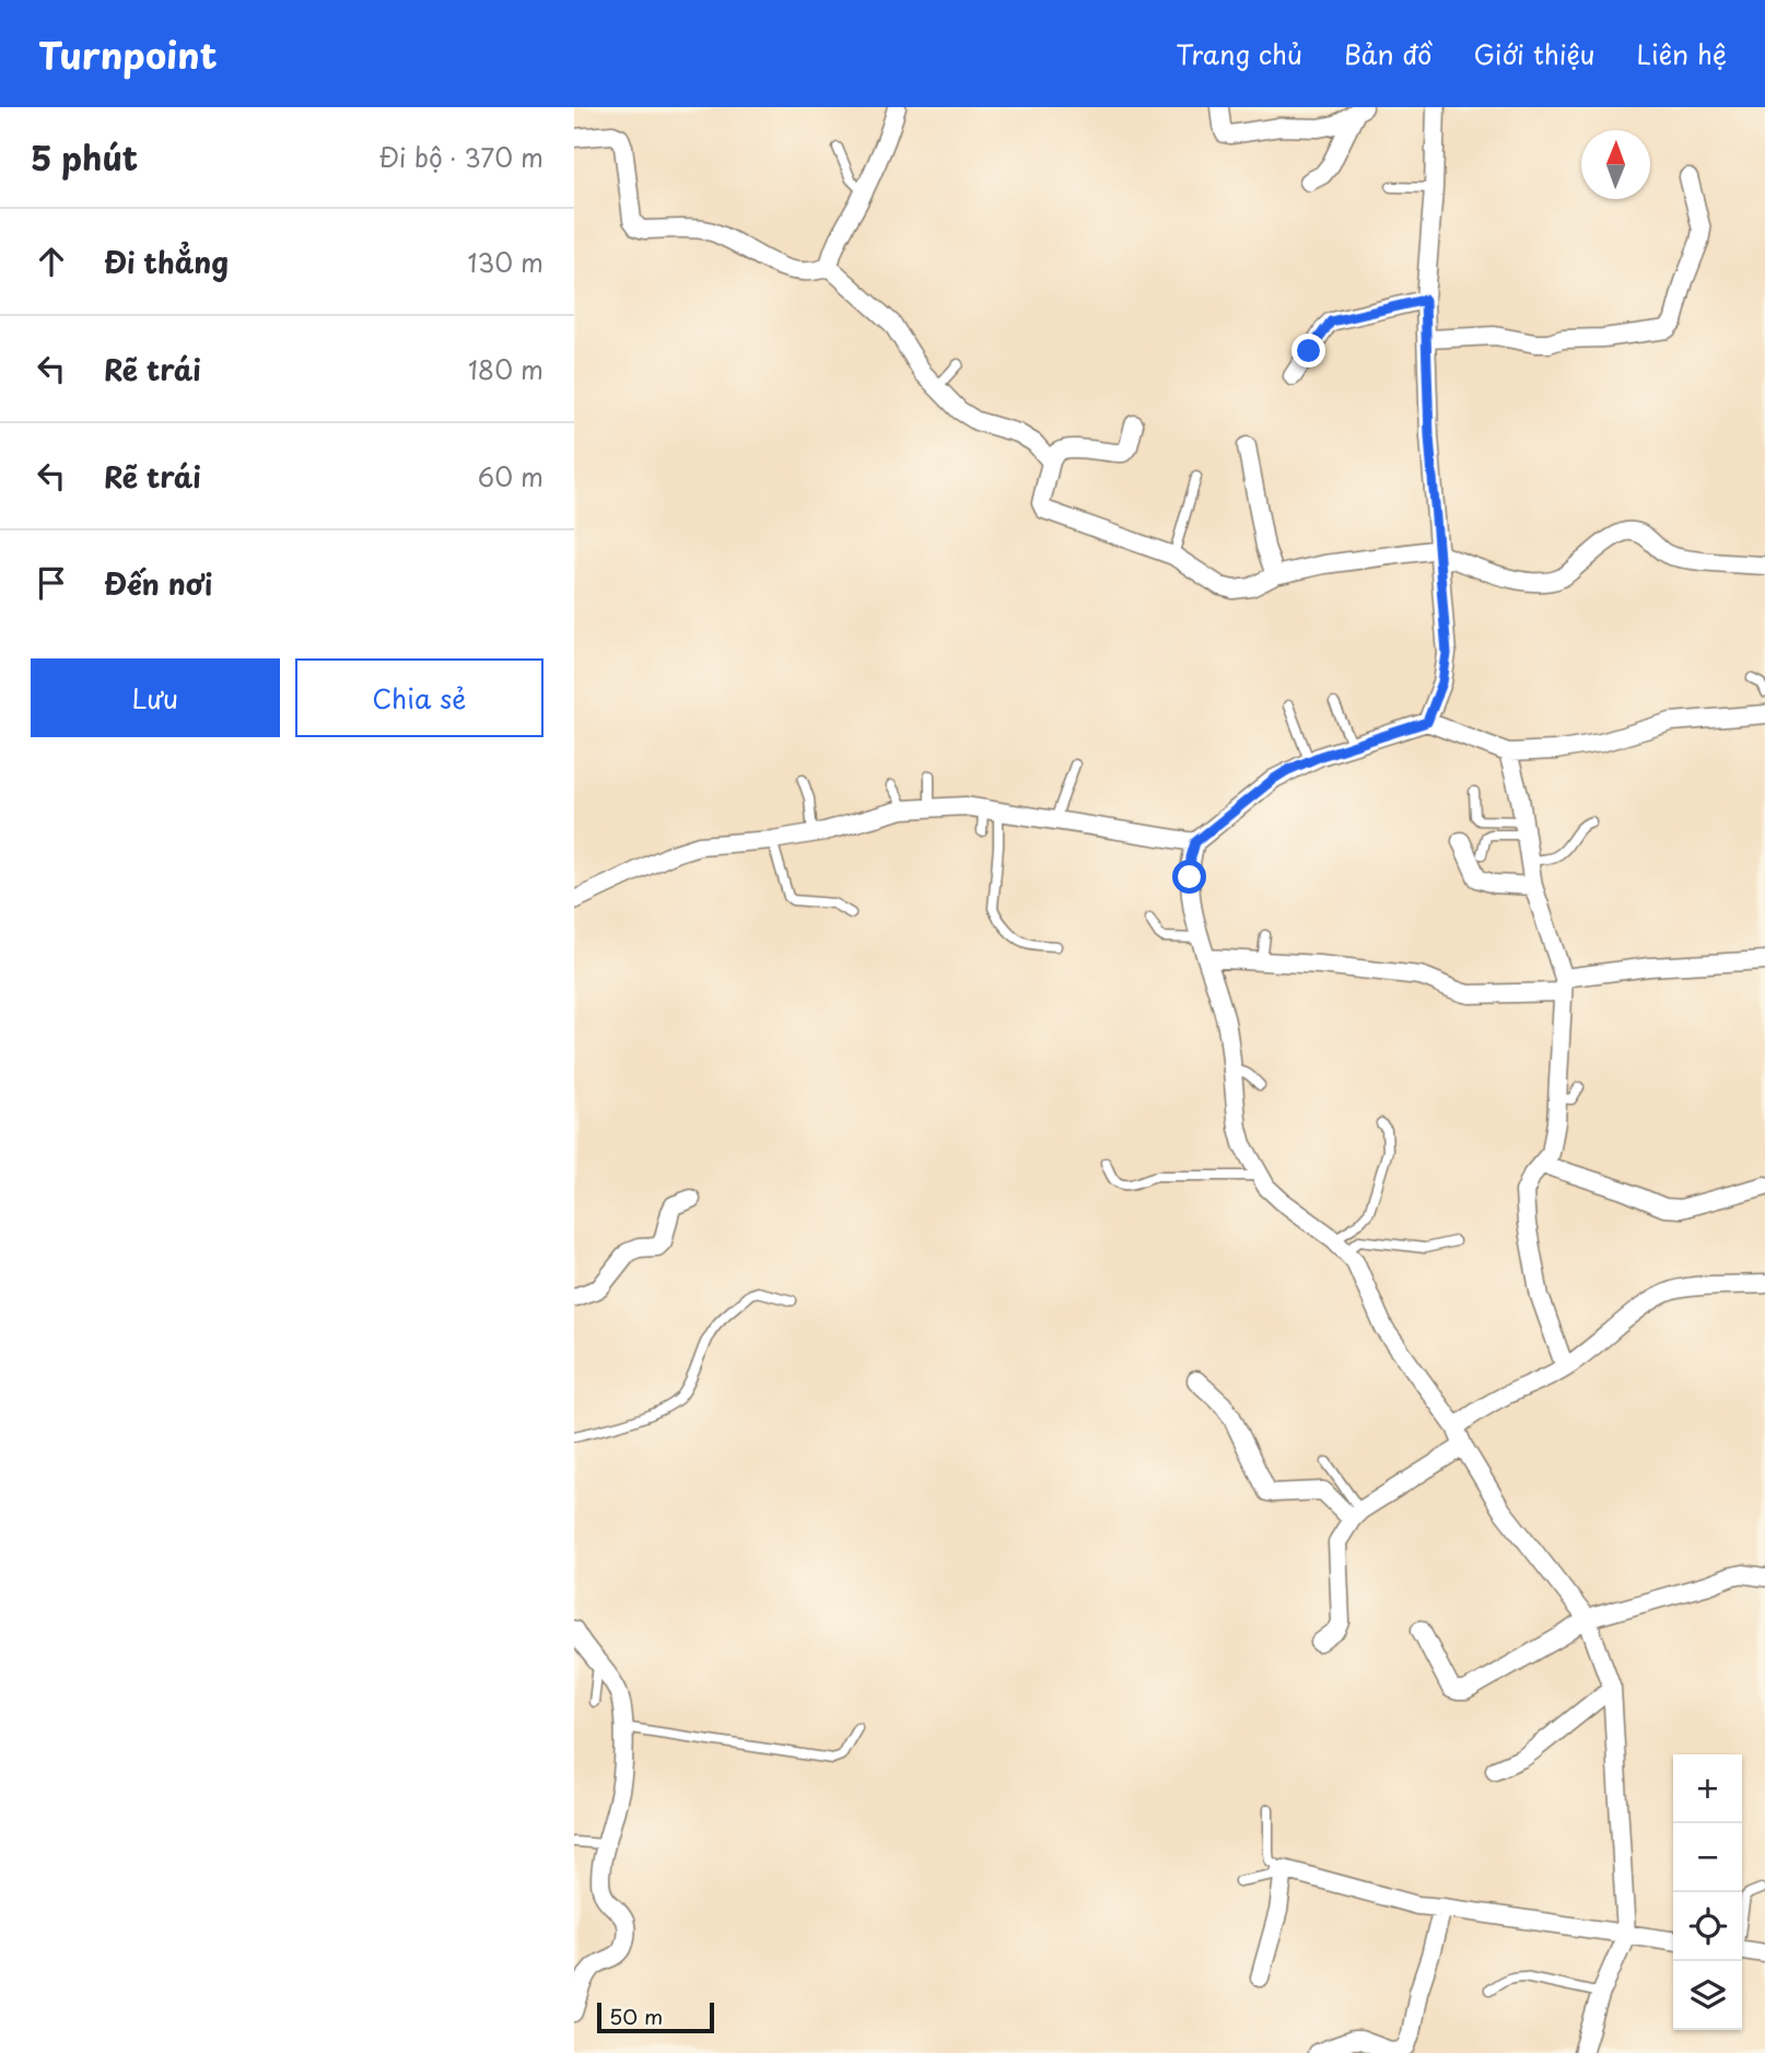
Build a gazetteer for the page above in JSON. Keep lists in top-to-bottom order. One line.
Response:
{"scale_bar":"50 m","north":"top","page":{"header":"Turnpoint","nav":["Trang chủ","Bản đồ","Giới thiệu","Liên hệ"],"heading":["5 phút","Đi bộ · 370 m"],"list":[["Đi thẳng","130 m"],["Rẽ trái","180 m"],["Rẽ trái","60 m"],"Đến nơi"],"buttons":["Lưu","Chia sẻ"],"map_buttons":["+","−"],"scale":"50 m"}}
